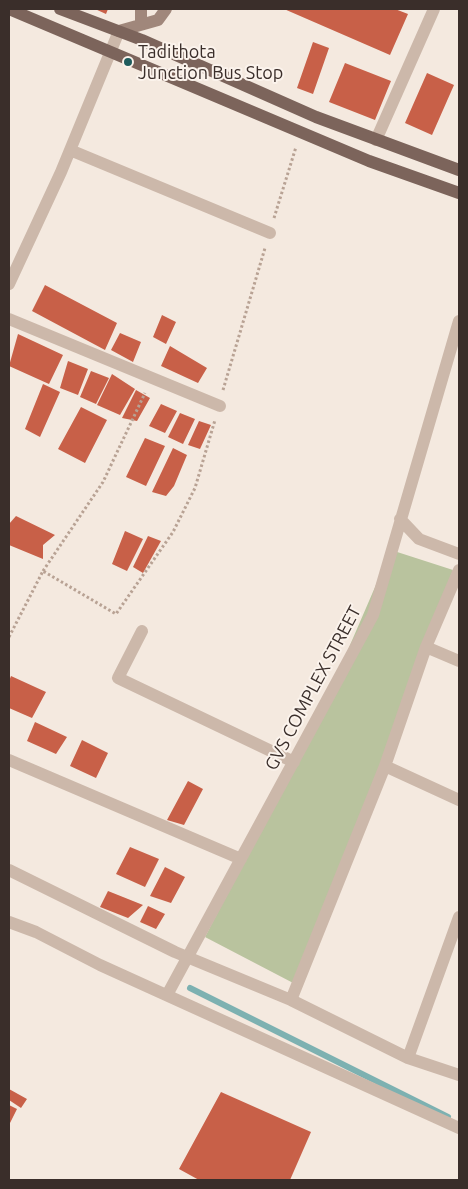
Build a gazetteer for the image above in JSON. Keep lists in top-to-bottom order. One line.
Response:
{"streets":{"street":["GVS COMPLEX STREET"]},"places":["Tadithota Junction Bus Stop"]}
